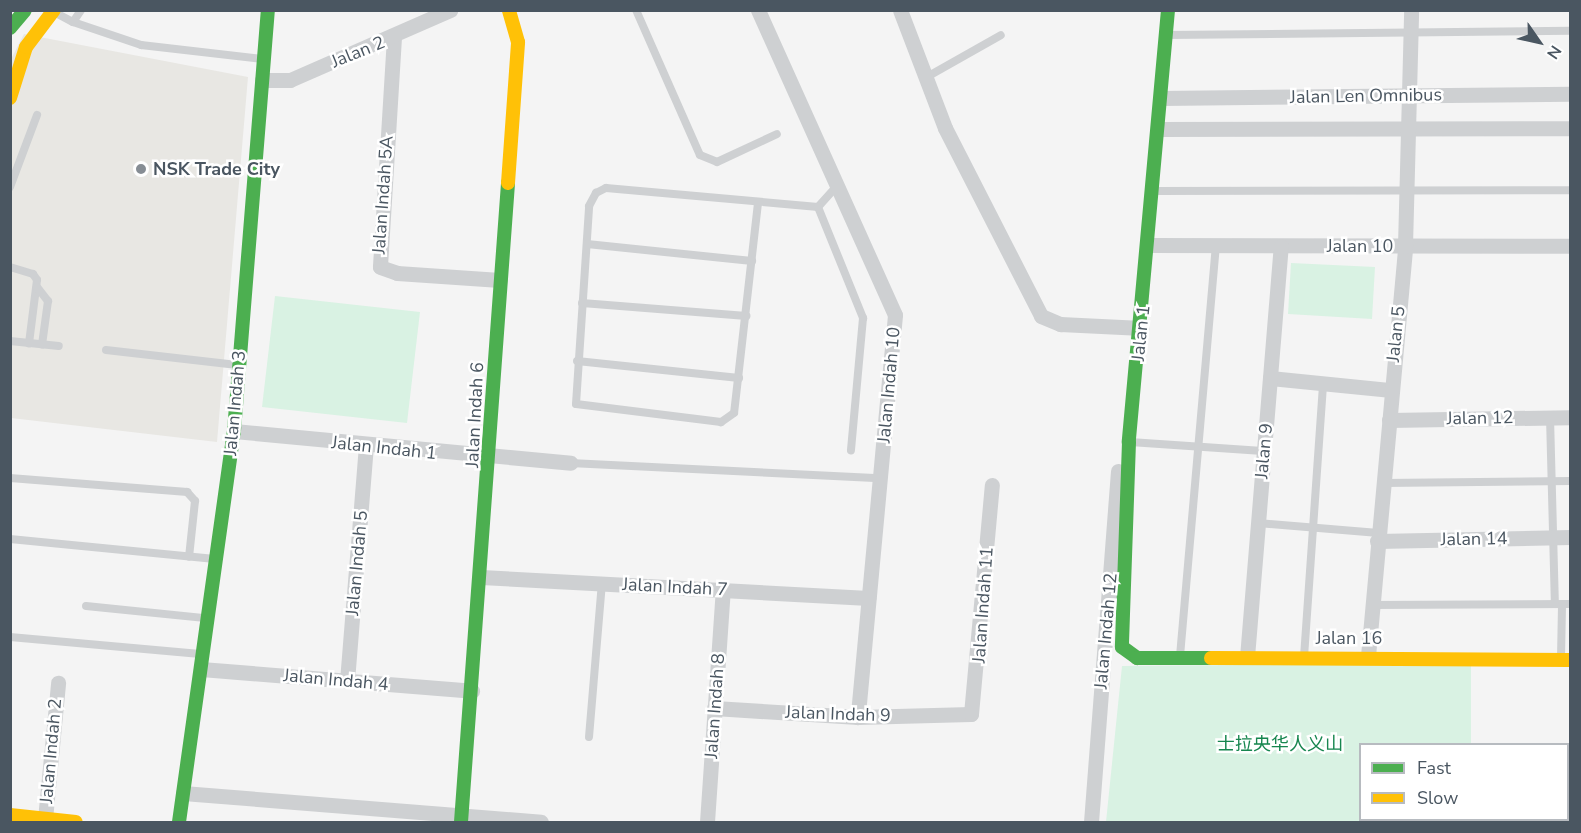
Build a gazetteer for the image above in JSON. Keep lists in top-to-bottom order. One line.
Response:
{"streets":{"main road":["Jalan 1","Jalan Indah 3","Jalan Indah 6","Jalan 16"],"street":["Jalan 2","Jalan Len Omnibus","Jalan Indah 5A","Jalan 10","Jalan 5","Jalan Indah 10","Jalan 12","Jalan Indah 1","Jalan 9","Jalan 14","Jalan Indah 5","Jalan Indah 7","Jalan Indah 11","Jalan Indah 12","Jalan Indah 4","Jalan Indah 8","Jalan Indah 9","Jalan Indah 2"]},"crossings":[["Jalan 2","Jalan Indah 5A"],["Jalan 2","Jalan Indah 3"],["Jalan Len Omnibus","Jalan 1"],["Jalan Len Omnibus","Jalan 5"],["Jalan Indah 5A","Jalan Indah 6"],["Jalan 10","Jalan 1"],["Jalan 10","Jalan 5"],["Jalan 10","Jalan 9"],["Jalan 1","Jalan Indah 12"],["Jalan 1","Jalan 16"],["Jalan 5","Jalan 12"],["Jalan 5","Jalan 14"],["Jalan 5","Jalan 16"],["Jalan Indah 10","Jalan Indah 7"],["Jalan Indah 10","Jalan Indah 9"],["Jalan Indah 3","Jalan Indah 1"],["Jalan Indah 3","Jalan Indah 4"],["Jalan Indah 6","Jalan Indah 1"],["Jalan Indah 6","Jalan Indah 7"],["Jalan Indah 6","Jalan Indah 4"],["Jalan Indah 1","Jalan Indah 5"],["Jalan 9","Jalan 16"],["Jalan Indah 5","Jalan Indah 4"],["Jalan Indah 7","Jalan Indah 8"],["Jalan Indah 11","Jalan Indah 9"],["Jalan Indah 8","Jalan Indah 9"]],"parks":["士拉央华人义山"],"places":["NSK Trade City"],"legend":["Fast","Slow"],"north":"bottom right"}
